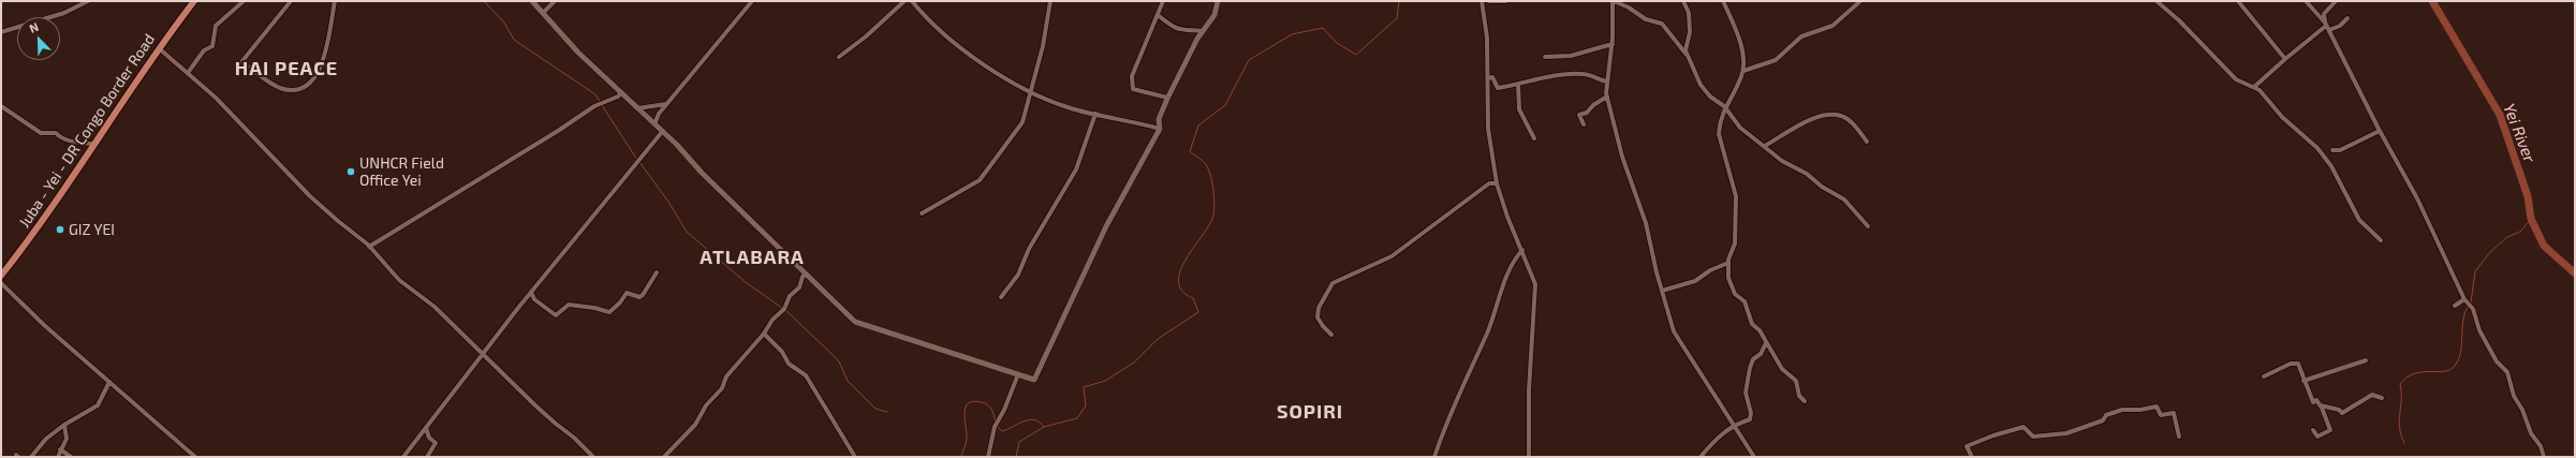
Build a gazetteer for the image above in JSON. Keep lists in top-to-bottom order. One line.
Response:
{"streets":{"main road":["Juba - Yei - DR Congo Border Road"]},"districts":["HAI PEACE","ATLABARA","SOPIRI"],"water":["Yei River"],"places":["UNHCR Field Office Yei","GIZ YEI"],"north":"top left"}
